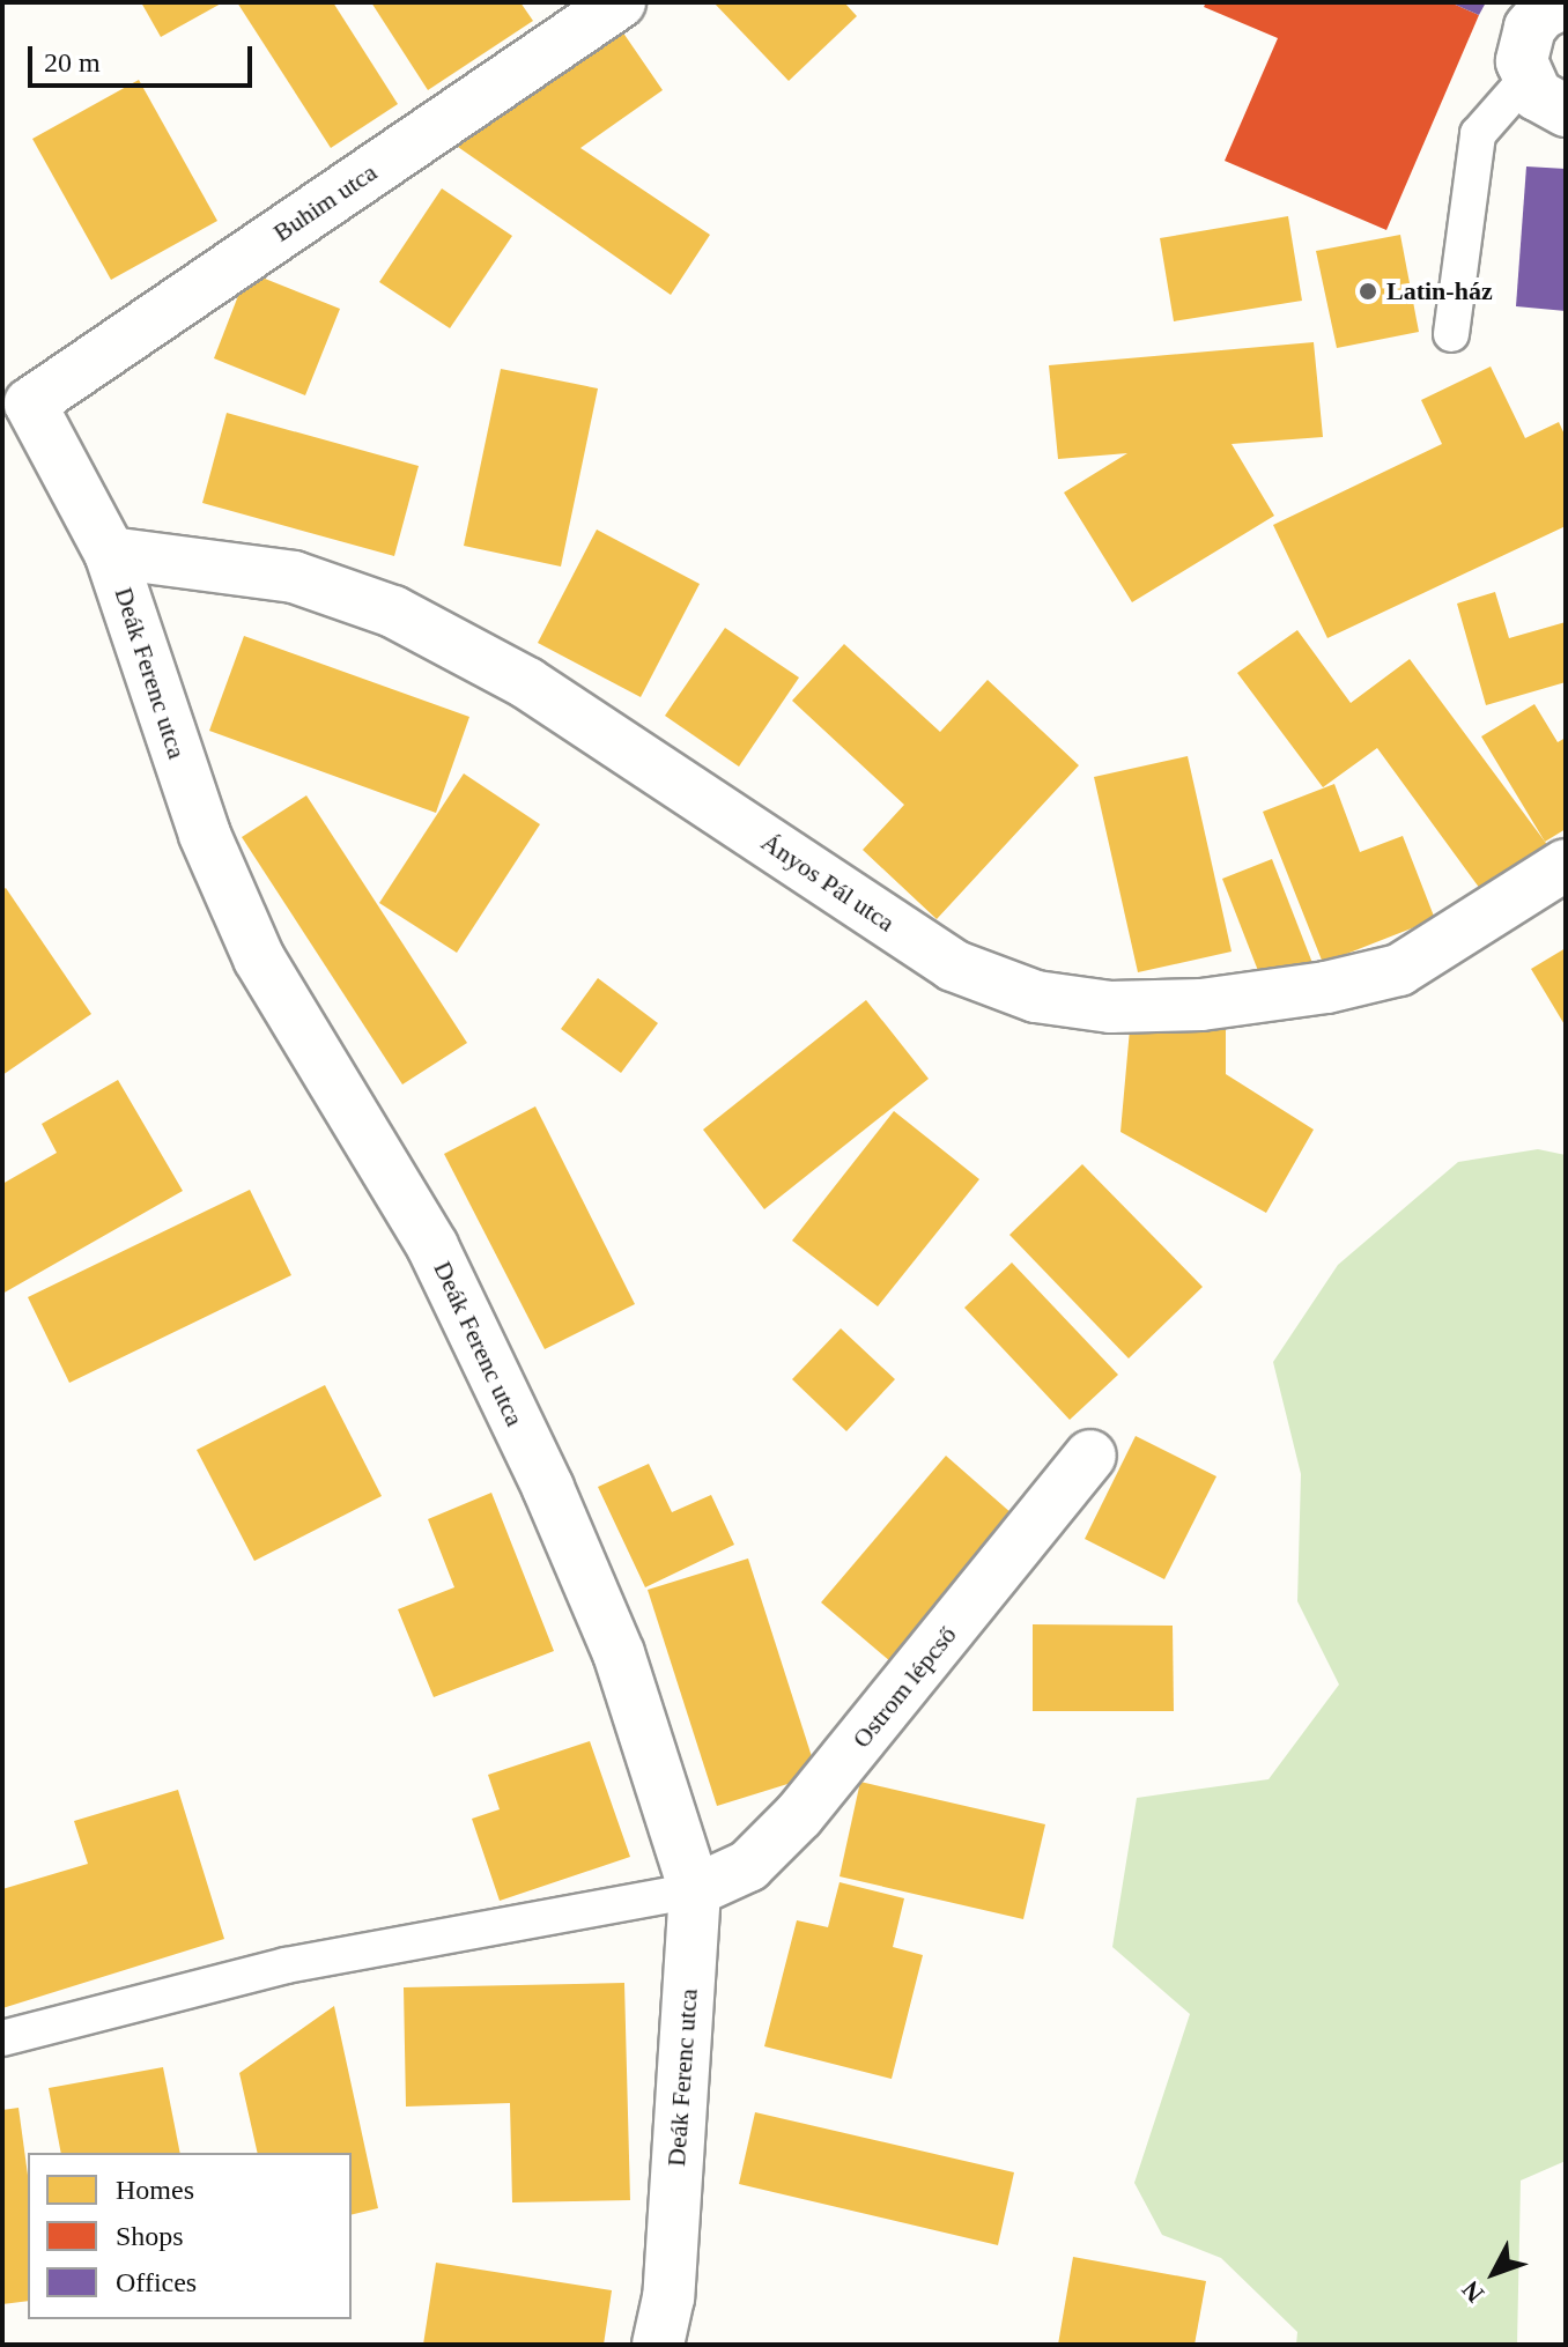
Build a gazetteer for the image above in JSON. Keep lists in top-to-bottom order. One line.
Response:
{"streets":{"street":["Buhim utca","Deák Ferenc utca","Ányos Pál utca","Ostrom lépcső"]},"crossings":[["Buhim utca","Deák Ferenc utca"],["Deák Ferenc utca","Ányos Pál utca"],["Deák Ferenc utca","Ostrom lépcső"]],"places":["Latin-ház"],"legend":["Homes","Shops","Offices"],"scale_bar":"20 m","north":"bottom left"}
